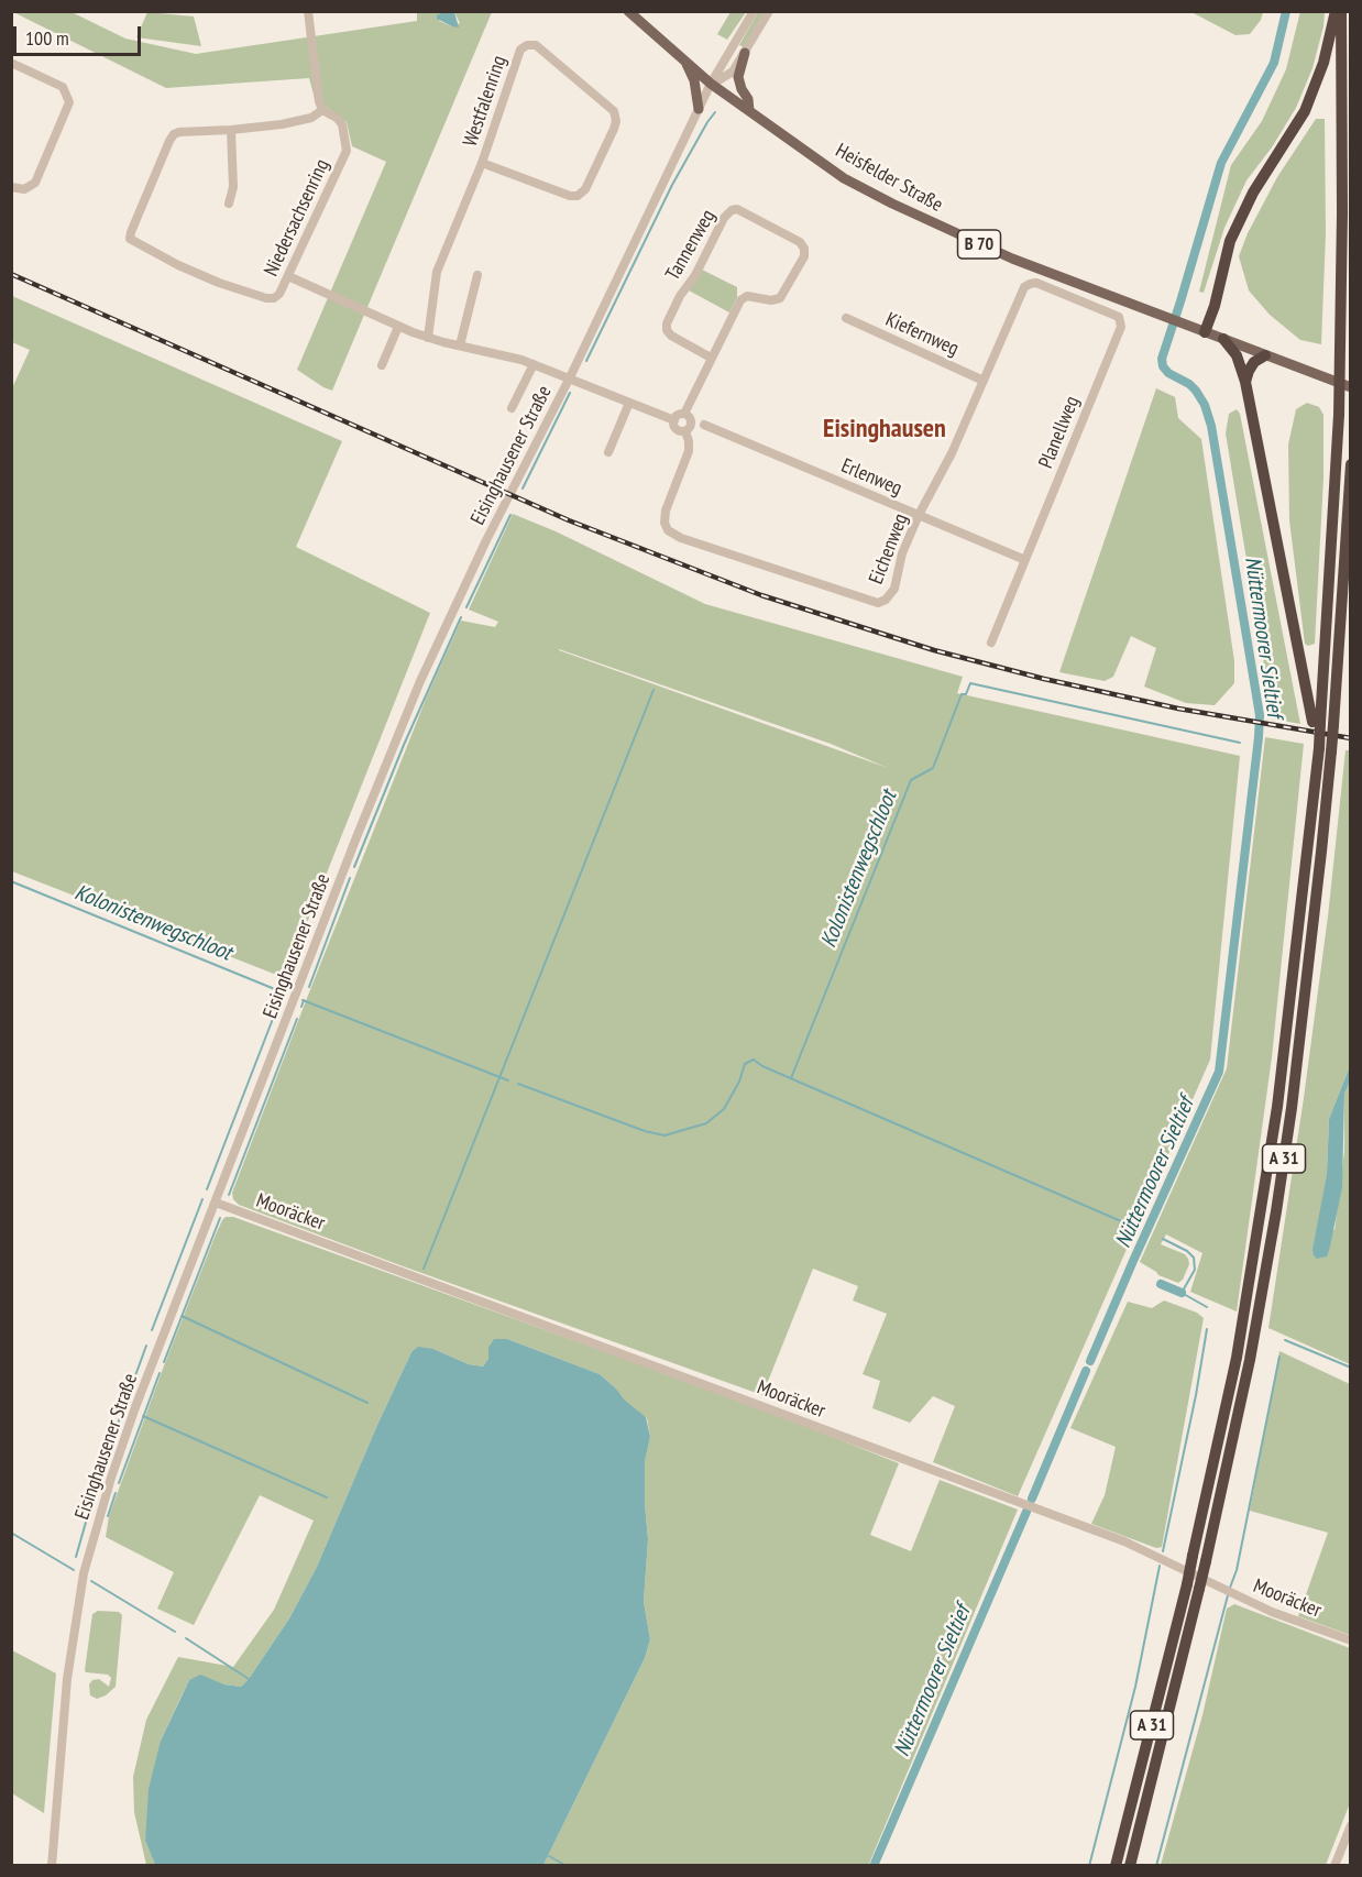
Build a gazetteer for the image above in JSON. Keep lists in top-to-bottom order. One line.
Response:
{"streets":{"highway":["A 31"],"main road":["Heisfelder Straße","B 70"],"street":["Westfalenring","Niedersachsenring","Tannenweg","Kiefernweg","Planellweg","Eisinghausener Straße","Erlenweg","Eichenweg","Mooräcker"]},"crossings":[["Heisfelder Straße","B 70"],["Heisfelder Straße","Eisinghausener Straße"],["B 70","Eisinghausener Straße"],["Tannenweg","Eichenweg"],["Kiefernweg","Eichenweg"],["Planellweg","Erlenweg"],["Planellweg","Eichenweg"],["Eisinghausener Straße","Mooräcker"],["Erlenweg","Eichenweg"]],"districts":["Eisinghausen"],"water":["Nüttermoorer Sieltief","Kolonistenwegschloot"],"scale_bar":"100 m"}
